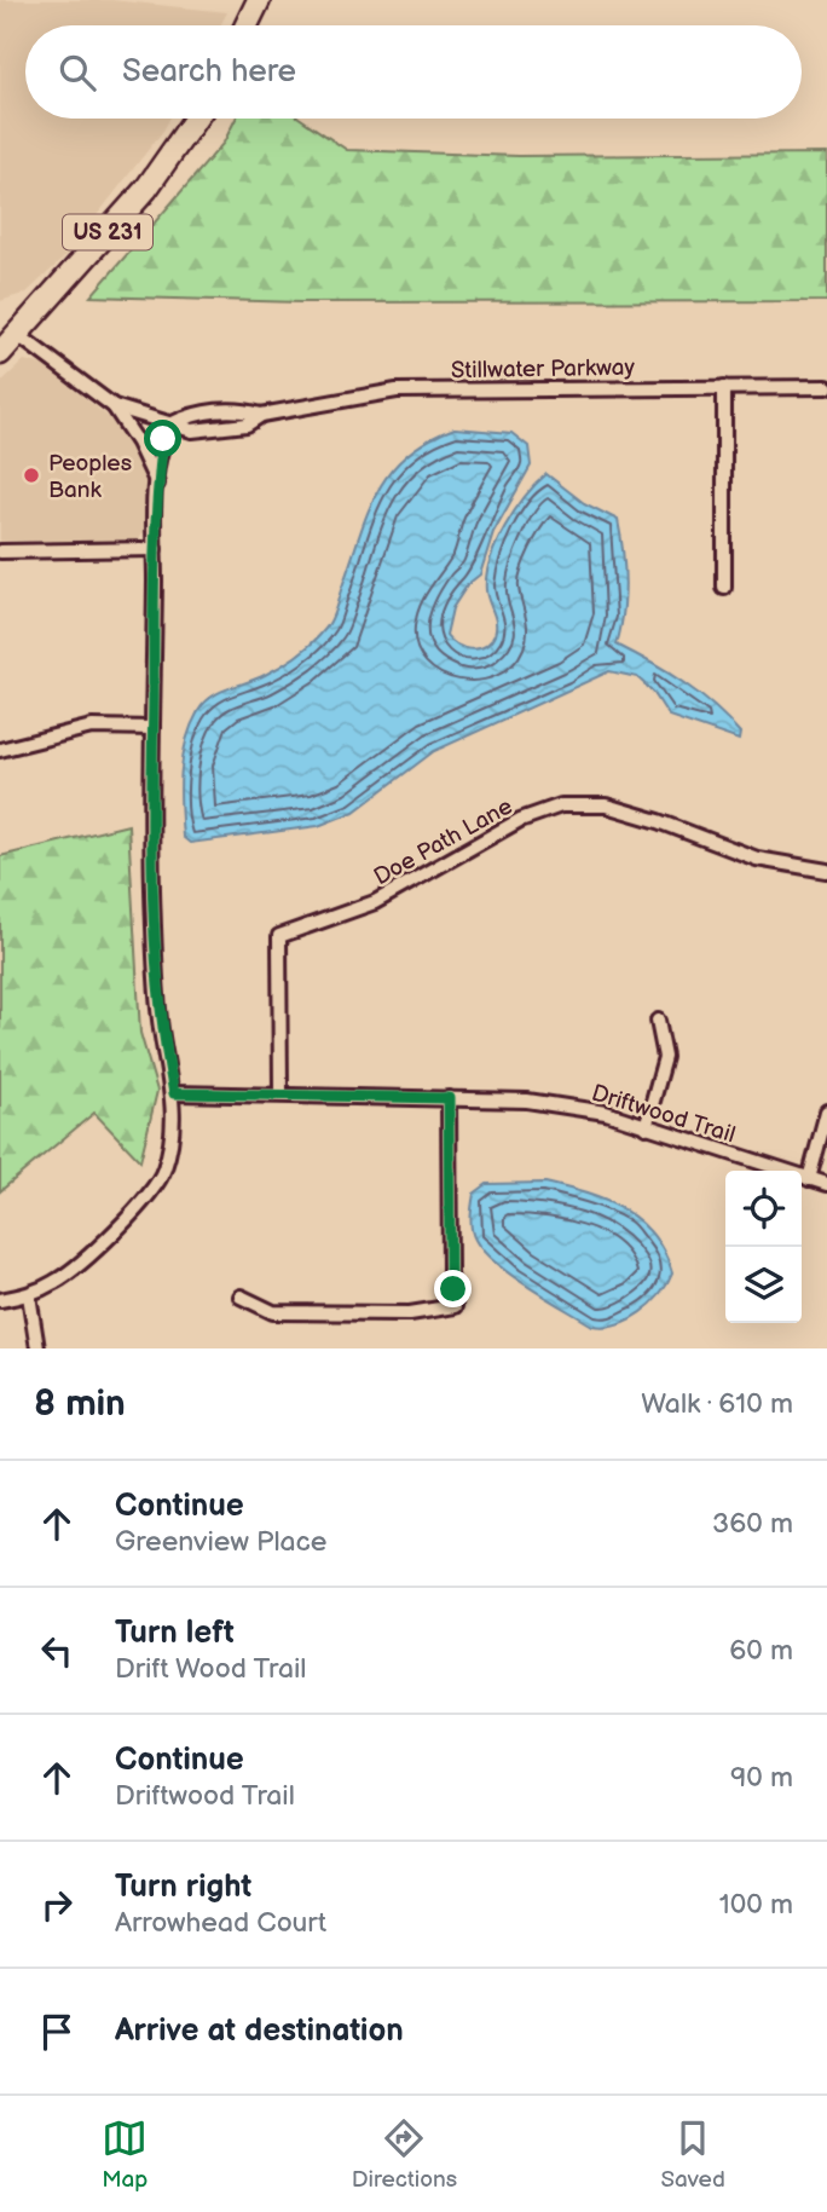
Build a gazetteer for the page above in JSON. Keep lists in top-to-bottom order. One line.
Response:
{"streets":{"main road":["US 231"],"street":["Stillwater Parkway","Doe Path Lane","Driftwood Trail"]},"crossings":[["Doe Path Lane","Driftwood Trail"]],"places":["Peoples Bank"],"page":{"search":"Search here","heading":["8 min","Walk · 610 m"],"list":[["Continue","Greenview Place","360 m"],["Turn left","Drift Wood Trail","60 m"],["Continue","Driftwood Trail","90 m"],["Turn right","Arrowhead Court","100 m"],"Arrive at destination"],"nav":["Map","Directions","Saved"]}}
